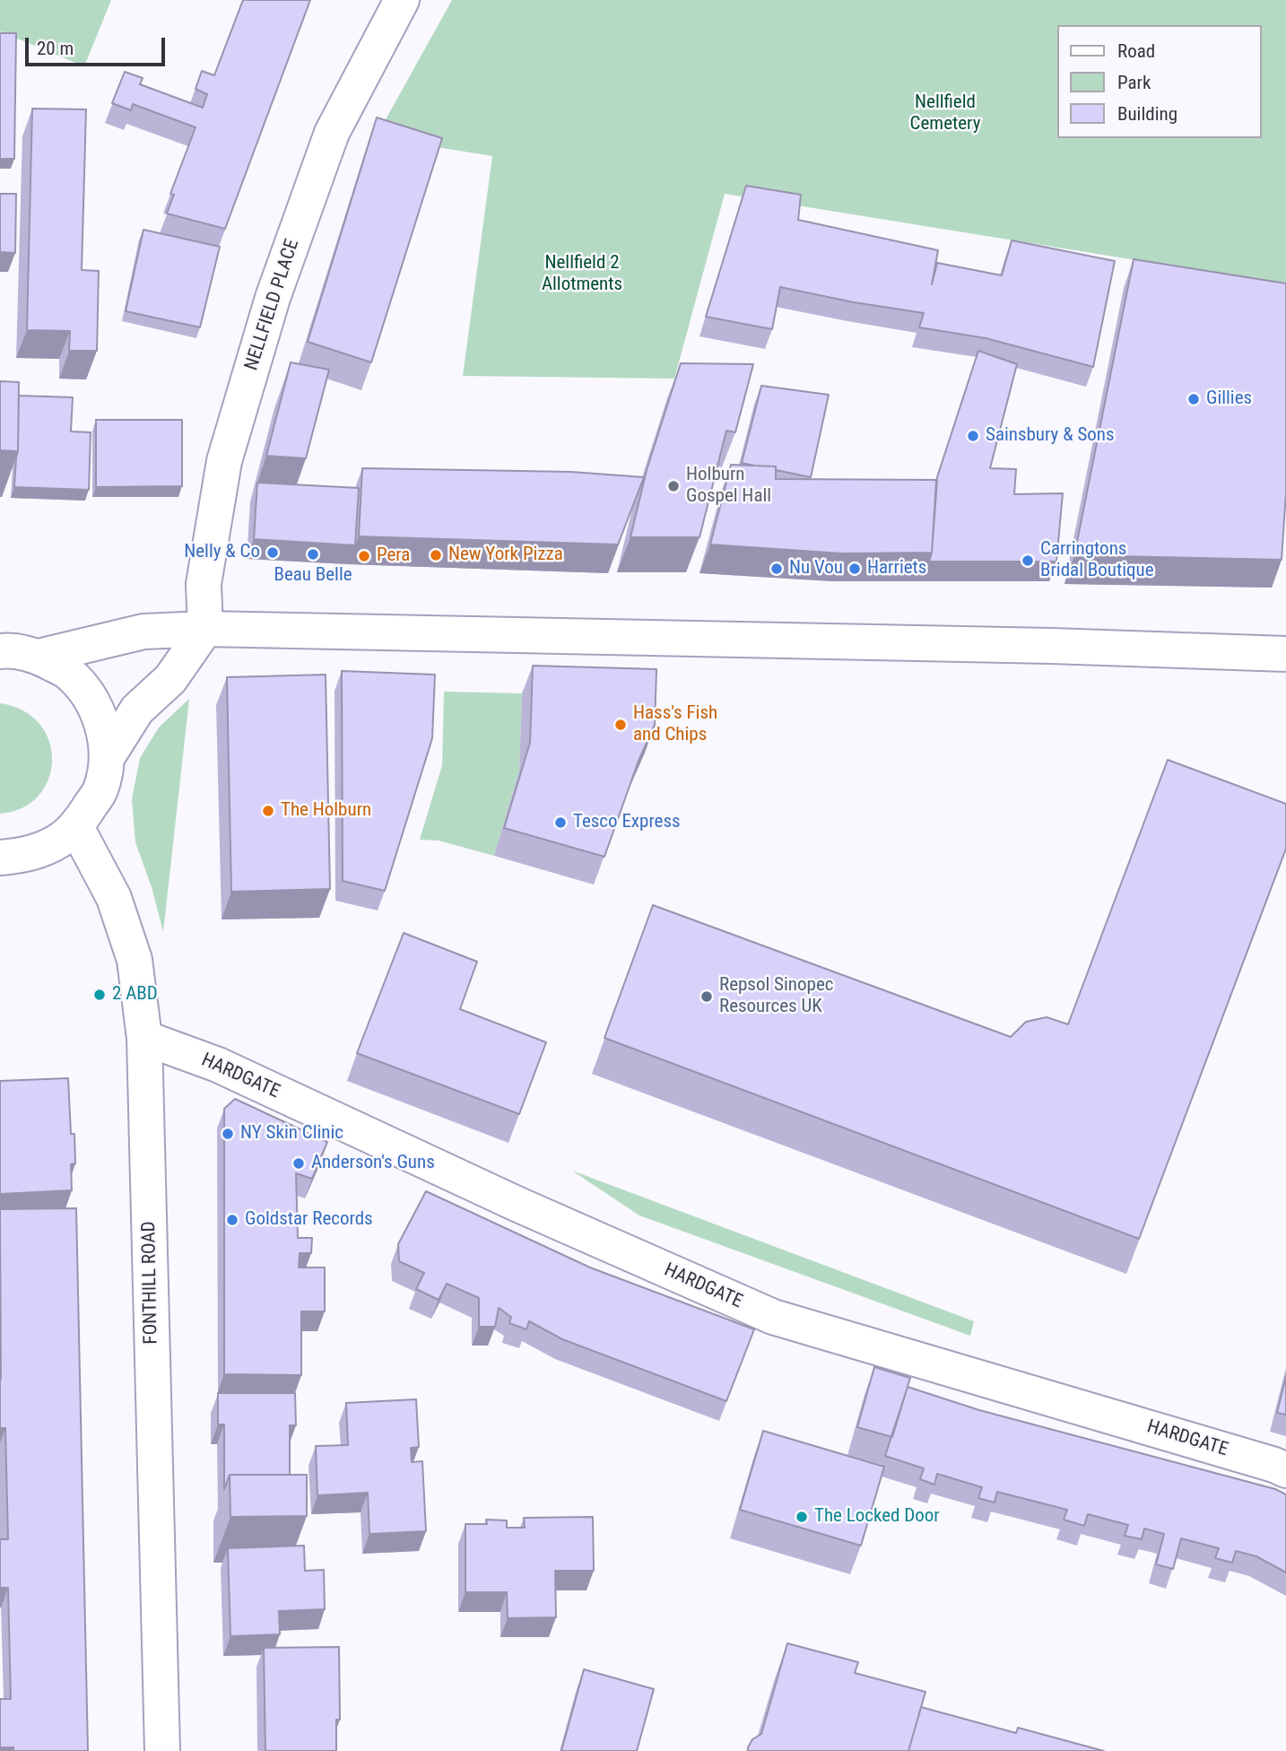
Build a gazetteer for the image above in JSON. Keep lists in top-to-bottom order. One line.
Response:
{"streets":{"street":["NELLFIELD PLACE","HARDGATE","FONTHILL ROAD"]},"crossings":[["HARDGATE","FONTHILL ROAD"]],"parks":["Nellfield Cemetery","Nellfield 2 Allotments"],"places":["Gillies","Sainsbury & Sons","Holburn Gospel Hall","Nelly & Co","Beau Belle","New York Pizza","Pera","Carringtons Bridal Boutique","Nu Vou","Harriets","Hass's Fish and Chips","The Holburn","Tesco Express","2 ABD","Repsol Sinopec Resources UK","NY Skin Clinic","Anderson's Guns","Goldstar Records","The Locked Door"],"legend":["Road","Park","Building"],"scale_bar":"20 m"}
